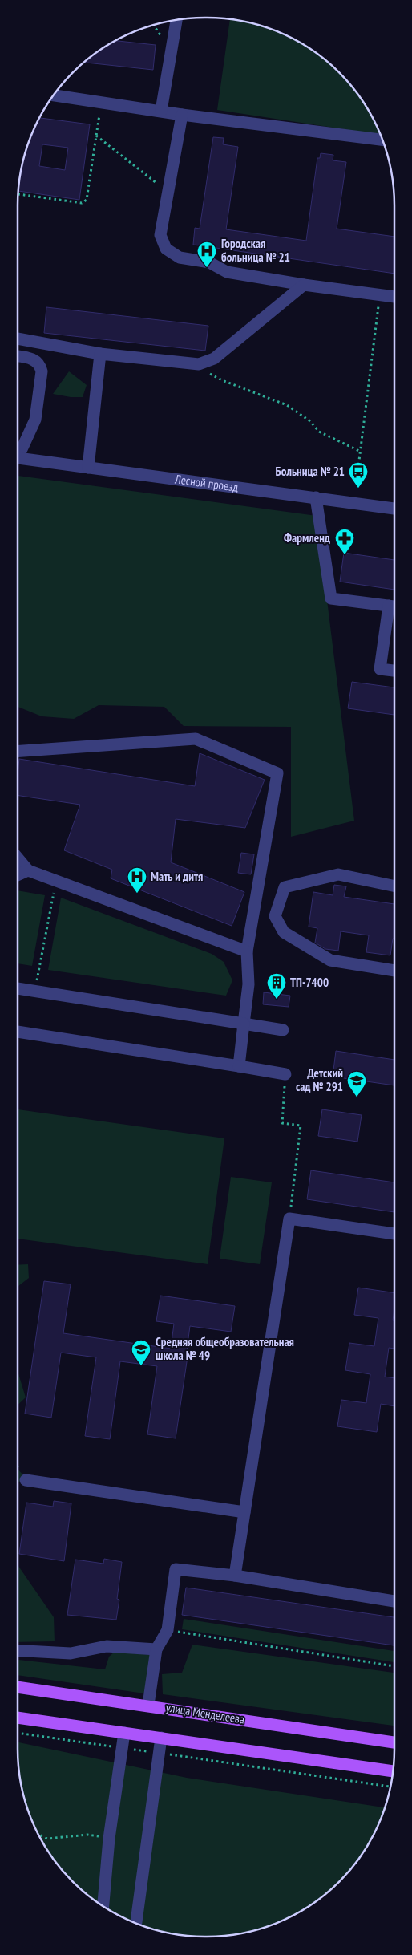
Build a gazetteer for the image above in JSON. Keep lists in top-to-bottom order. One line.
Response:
{"streets":{"main road":["улица Менделеева"],"street":["Лесной проезд"]},"places":{"hospital":["Городская больница № 21","Мать и дитя"],"bus stop":["Больница № 21"],"pharmacy":["Фармленд"],"building":["ТП-7400"],"school or university":["Детский сад № 291","Средняя общеобразовательная школа № 49"]}}
